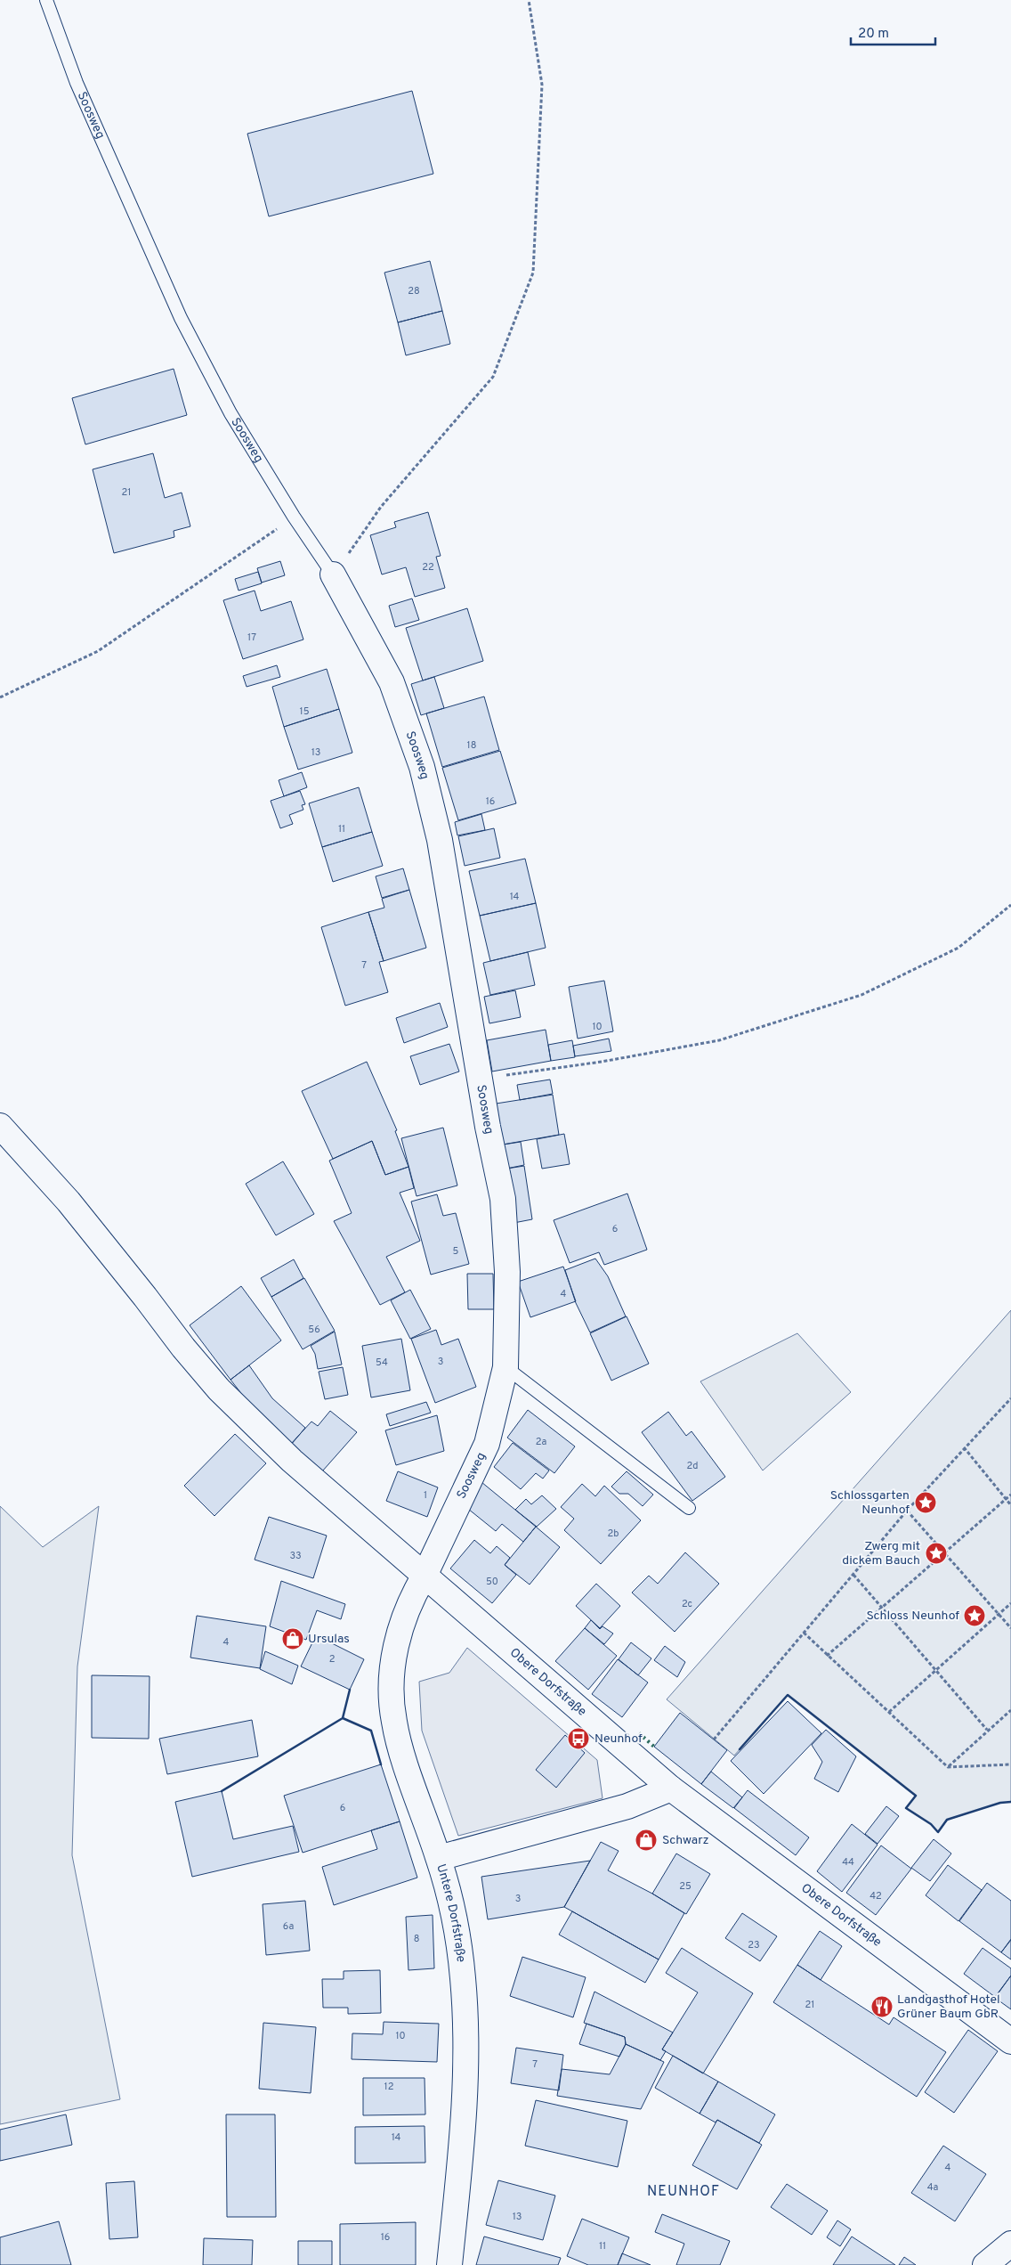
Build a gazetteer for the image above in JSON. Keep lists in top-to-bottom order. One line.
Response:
{"streets":{"street":["Soosweg","Obere Dorfstraße","Untere Dorfstraße"]},"crossings":[["Soosweg","Obere Dorfstraße"],["Soosweg","Untere Dorfstraße"],["Obere Dorfstraße","Untere Dorfstraße"]],"districts":["NEUNHOF"],"places":{"place":["Schlossgarten Neunhof","Zwerg mit dickem Bauch","Schloss Neunhof"],"shop":["Ursulas","Schwarz"],"bus stop":["Neunhof"],"restaurant":["Landgasthof Hotel Grüner Baum GbR"]},"house_numbers":["28","21","22","17","15","18","13","16","11","14","7","10","6","5","4","56","3","54","2a","2d","1","2b","33","50","2c","4","2","6","44","25","42","3","6a","8","23","21","10","7","12","14","4","4a","13","16","11"],"scale_bar":"20 m"}
